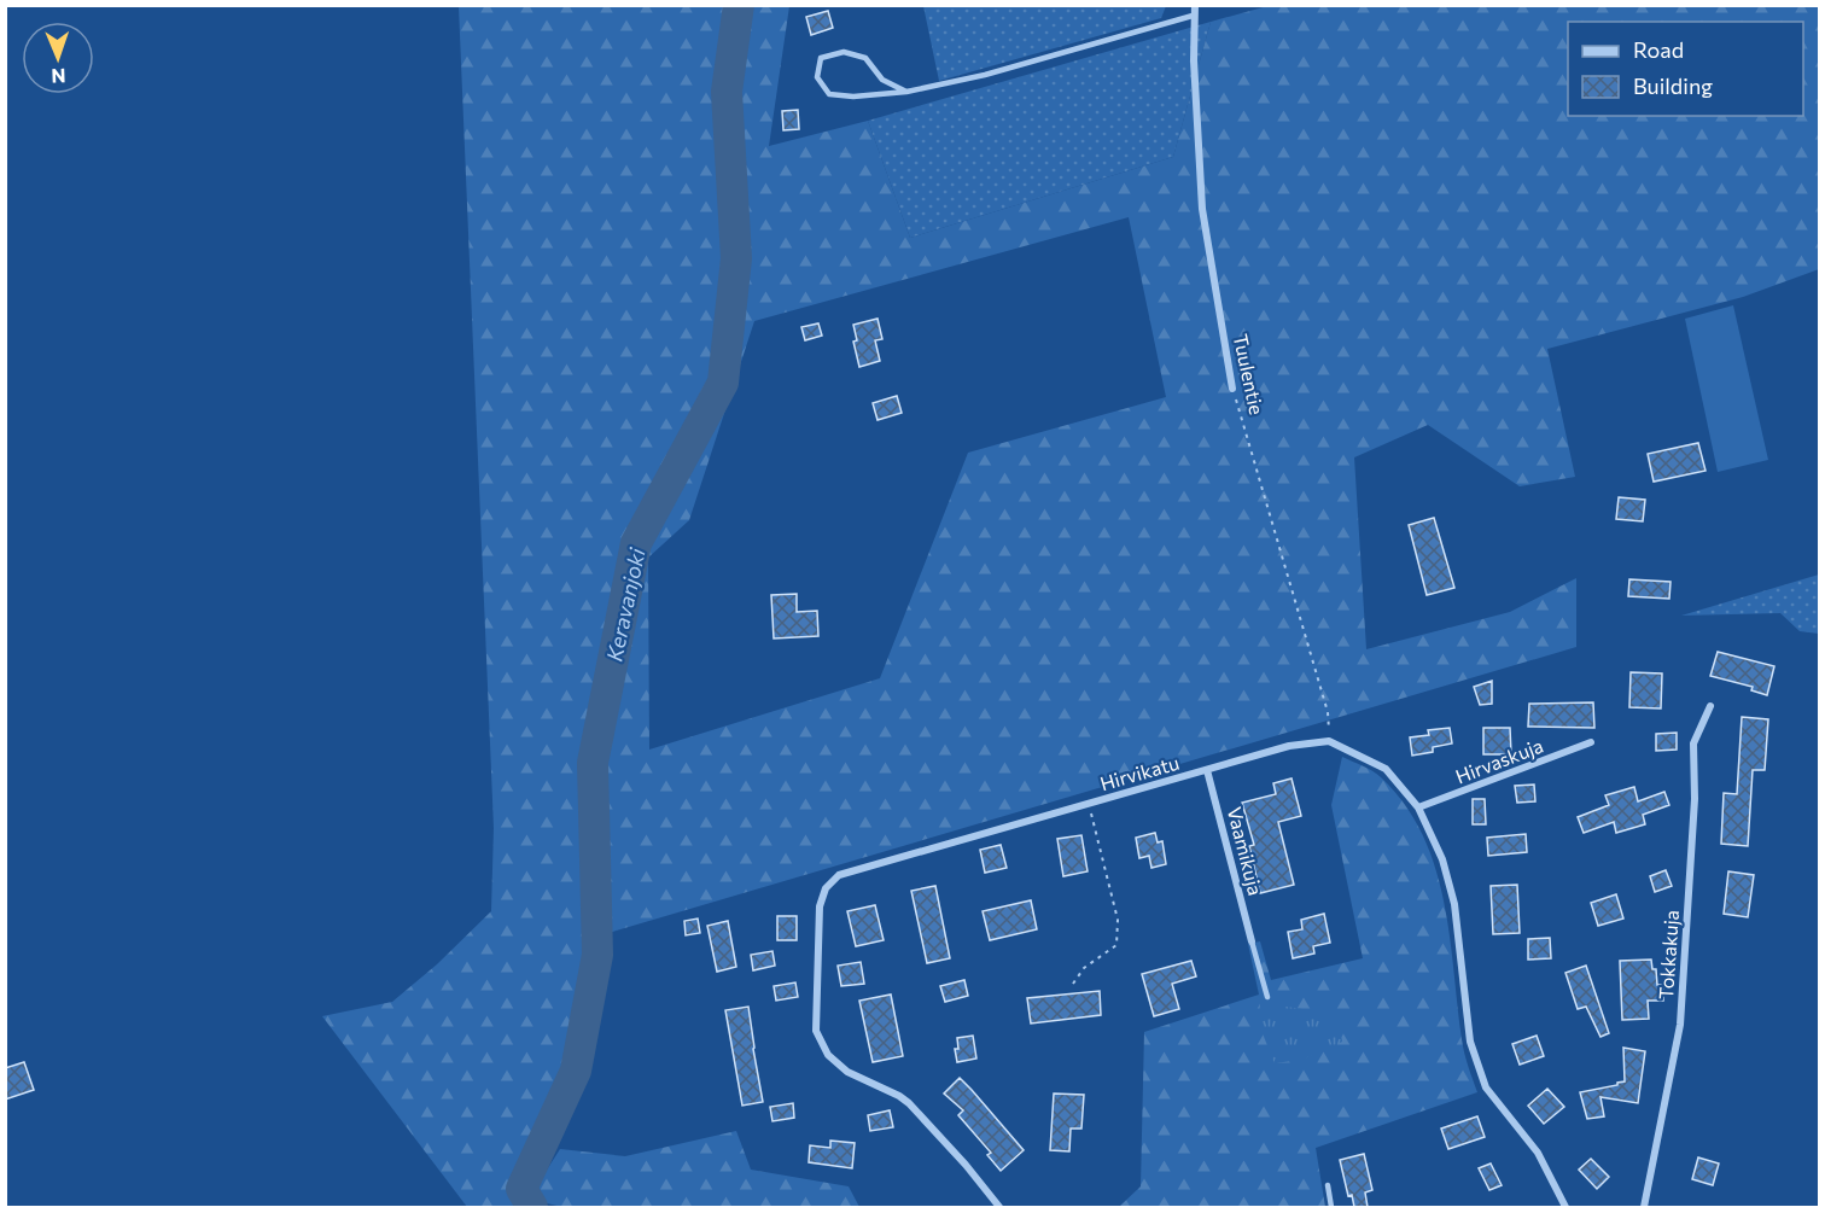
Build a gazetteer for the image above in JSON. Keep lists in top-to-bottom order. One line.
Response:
{"streets":{"street":["Tuulentie","Hirvaskuja","Hirvikatu","Vaamikuja","Tokkakuja"]},"crossings":[["Tuulentie","Hirvikatu"],["Hirvikatu","Vaamikuja"]],"water":["Keravanjoki"],"legend":["Road","Building"],"north":"bottom"}
